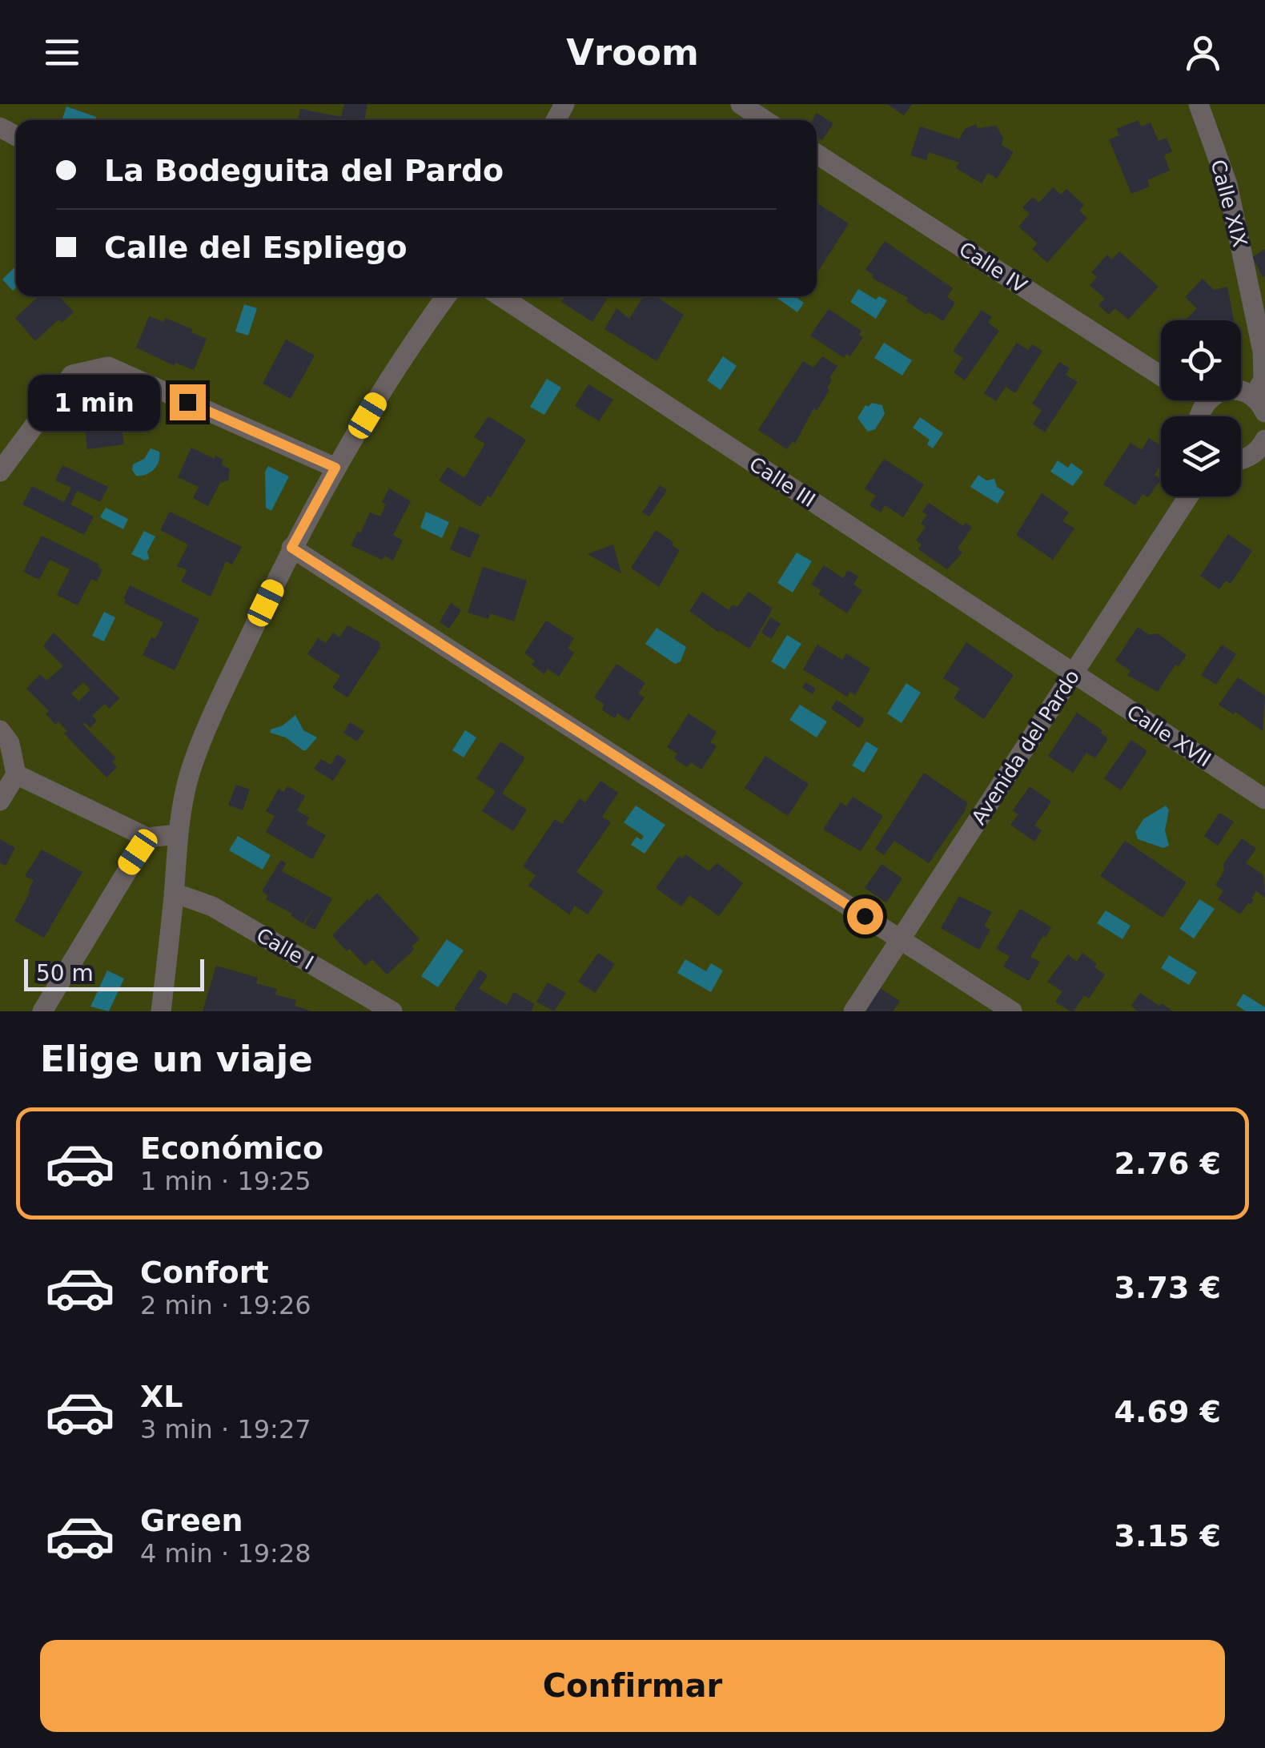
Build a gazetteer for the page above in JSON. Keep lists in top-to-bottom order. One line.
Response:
{"streets":{"street":["Calle XIX","Calle IV","Calle III","Calle XVII","Avenida del Pardo","Calle I"]},"crossings":[["Calle III","Calle XVII"],["Calle III","Avenida del Pardo"],["Calle XVII","Avenida del Pardo"]],"scale_bar":"50 m","page":{"header":"Vroom","banner":["La Bodeguita del Pardo","Calle del Espliego"],"bubble":"1 min","scale":"50 m","heading":"Elige un viaje","list":[{"name":"Económico","note":"1 min · 19:25","value":"2.76 €"},{"name":"Confort","note":"2 min · 19:26","value":"3.73 €"},{"name":"XL","note":"3 min · 19:27","value":"4.69 €"},{"name":"Green","note":"4 min · 19:28","value":"3.15 €"}],"buttons":"Confirmar"}}
